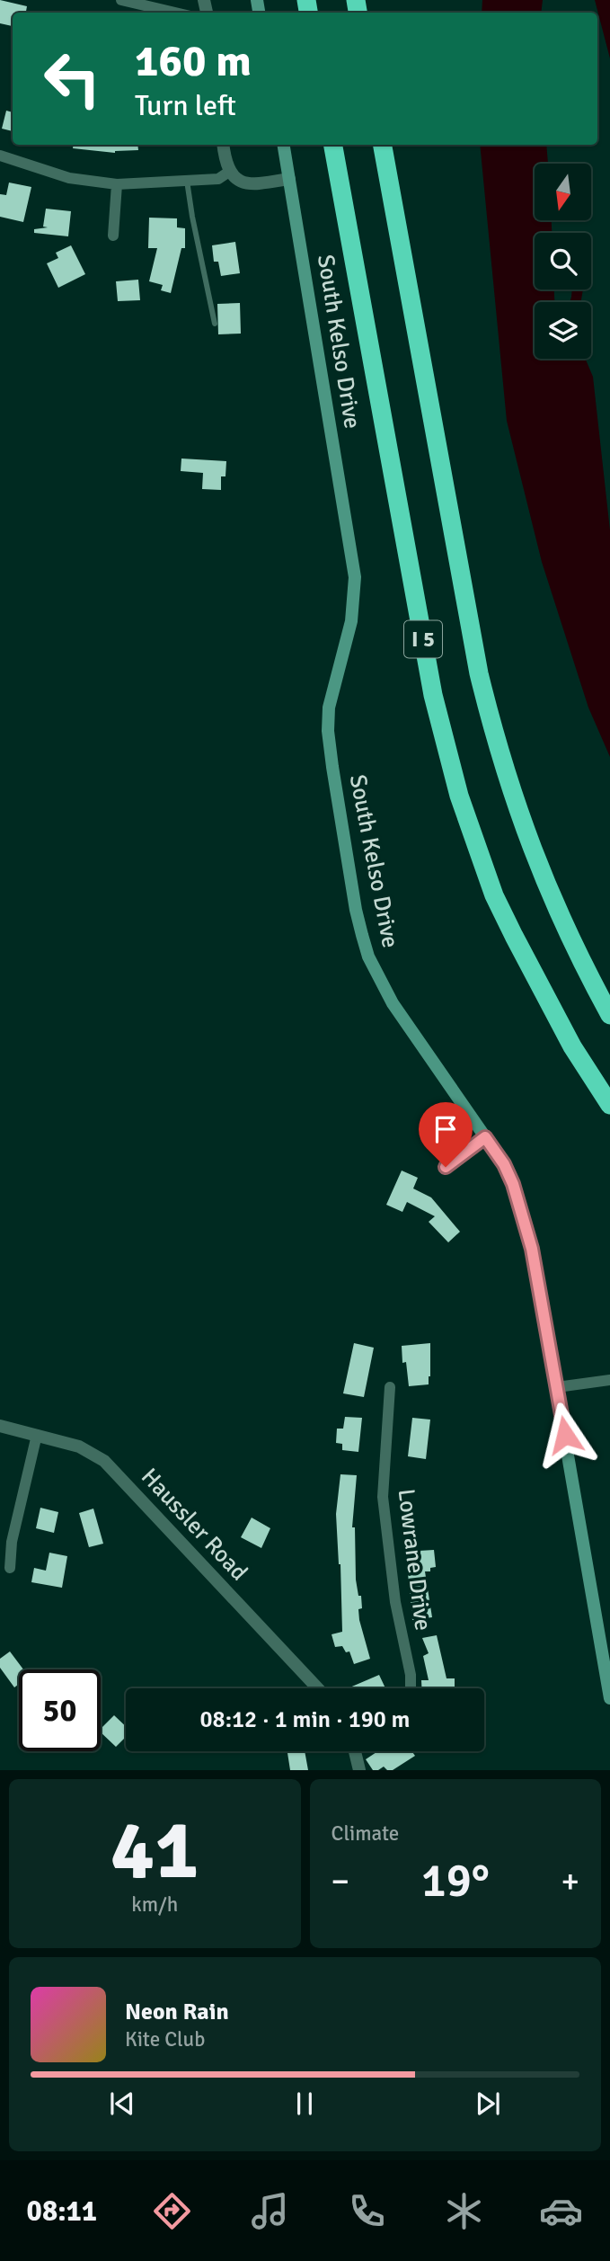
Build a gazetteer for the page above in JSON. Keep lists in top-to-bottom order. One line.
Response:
{"streets":{"highway":["I 5"],"main road":["South Kelso Drive"],"street":["Haussler Road","Lowrane Drive"]},"north":"bottom","page":{"turn":["160 m","Turn left"],"limit":"50","trip":"08:12 · 1 min · 190 m","tile":[["41","km/h"],"Climate"],"heat":["−","19°","+"],"song":["Neon Rain","Kite Club"],"tabs":"08:11"}}
